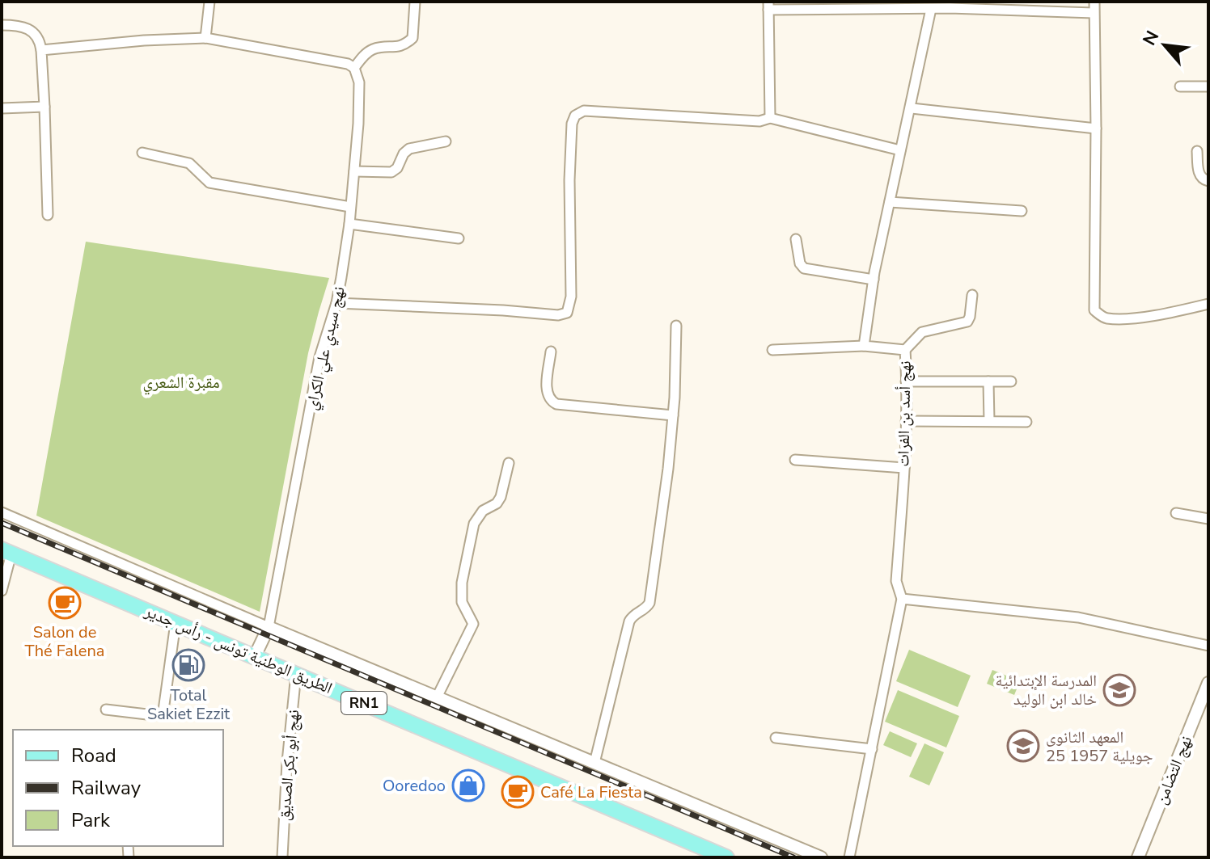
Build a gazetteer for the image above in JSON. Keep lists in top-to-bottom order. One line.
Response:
{"streets":{"main road":["الطريق الوطنية تونس - رأس جدير","RN1"],"street":["نهج سيدي علي الكراي","نهج أسد بن الفرات","نهج أبو بكر الصديق","نهج التضامن"]},"crossings":[["الطريق الوطنية تونس - رأس جدير","نهج أبو بكر الصديق"]],"parks":["مقبرة الشعري"],"places":{"cafe":["Salon de Thé Falena","Café La Fiesta"],"fuel station":["Total Sakiet Ezzit"],"school or university":["المدرسة الإبتدائية خالد ابن الوليد","المعهد الثانوي 25 جويلية 1957"],"shop":["Ooredoo"]},"legend":["Road","Railway","Park"],"north":"top left"}
